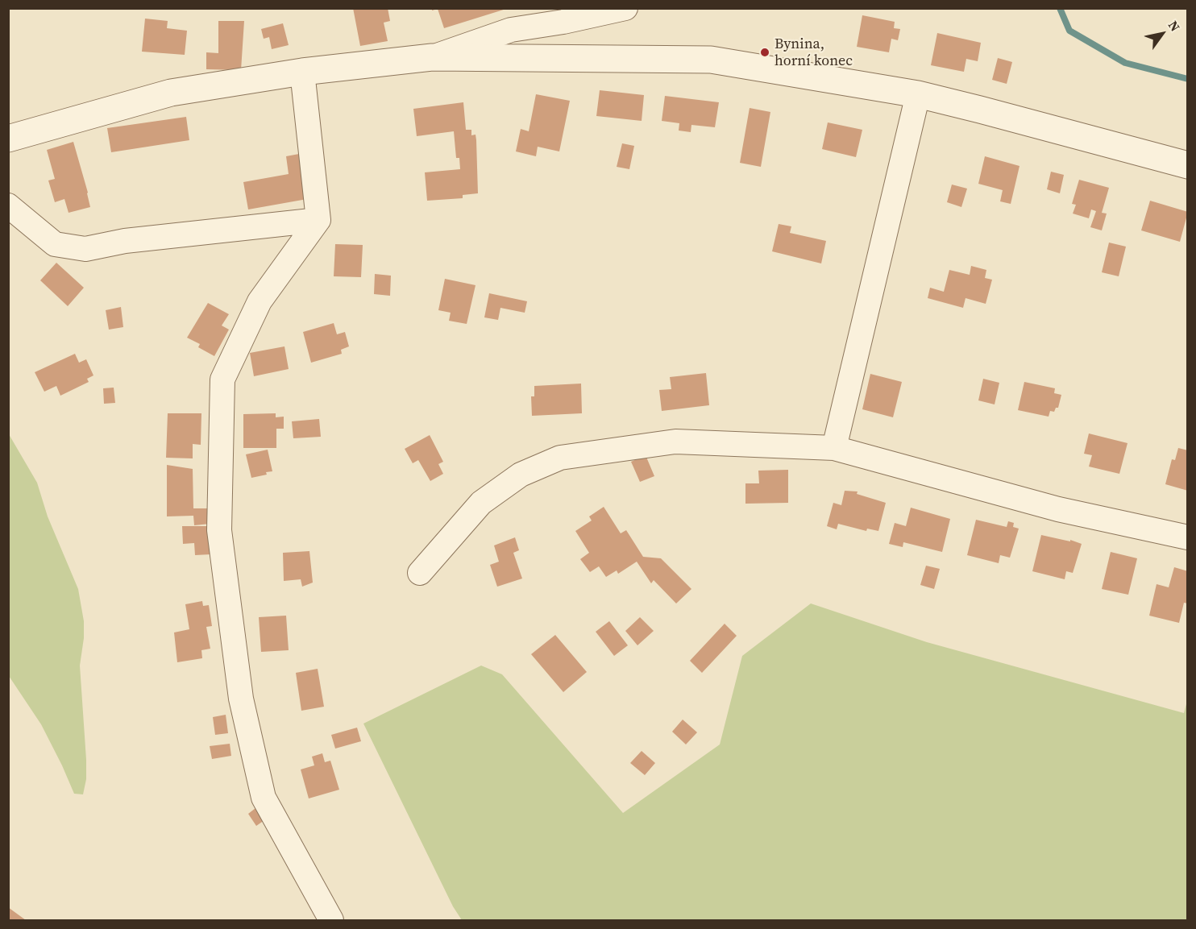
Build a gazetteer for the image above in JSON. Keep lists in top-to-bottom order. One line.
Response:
{"places":["Bynina, horní konec"],"north":"top right"}
